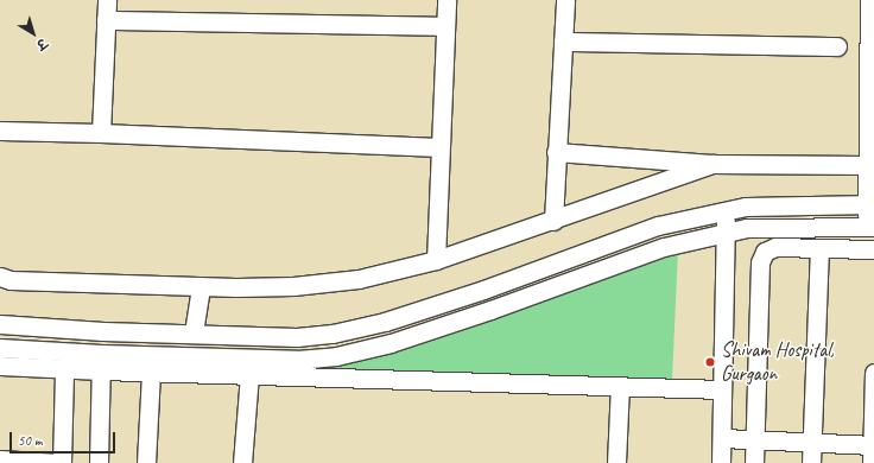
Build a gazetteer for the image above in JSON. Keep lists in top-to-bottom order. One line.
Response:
{"places":["Shivam Hospital, Gurgaon"],"scale_bar":"50 m","north":"bottom right"}
